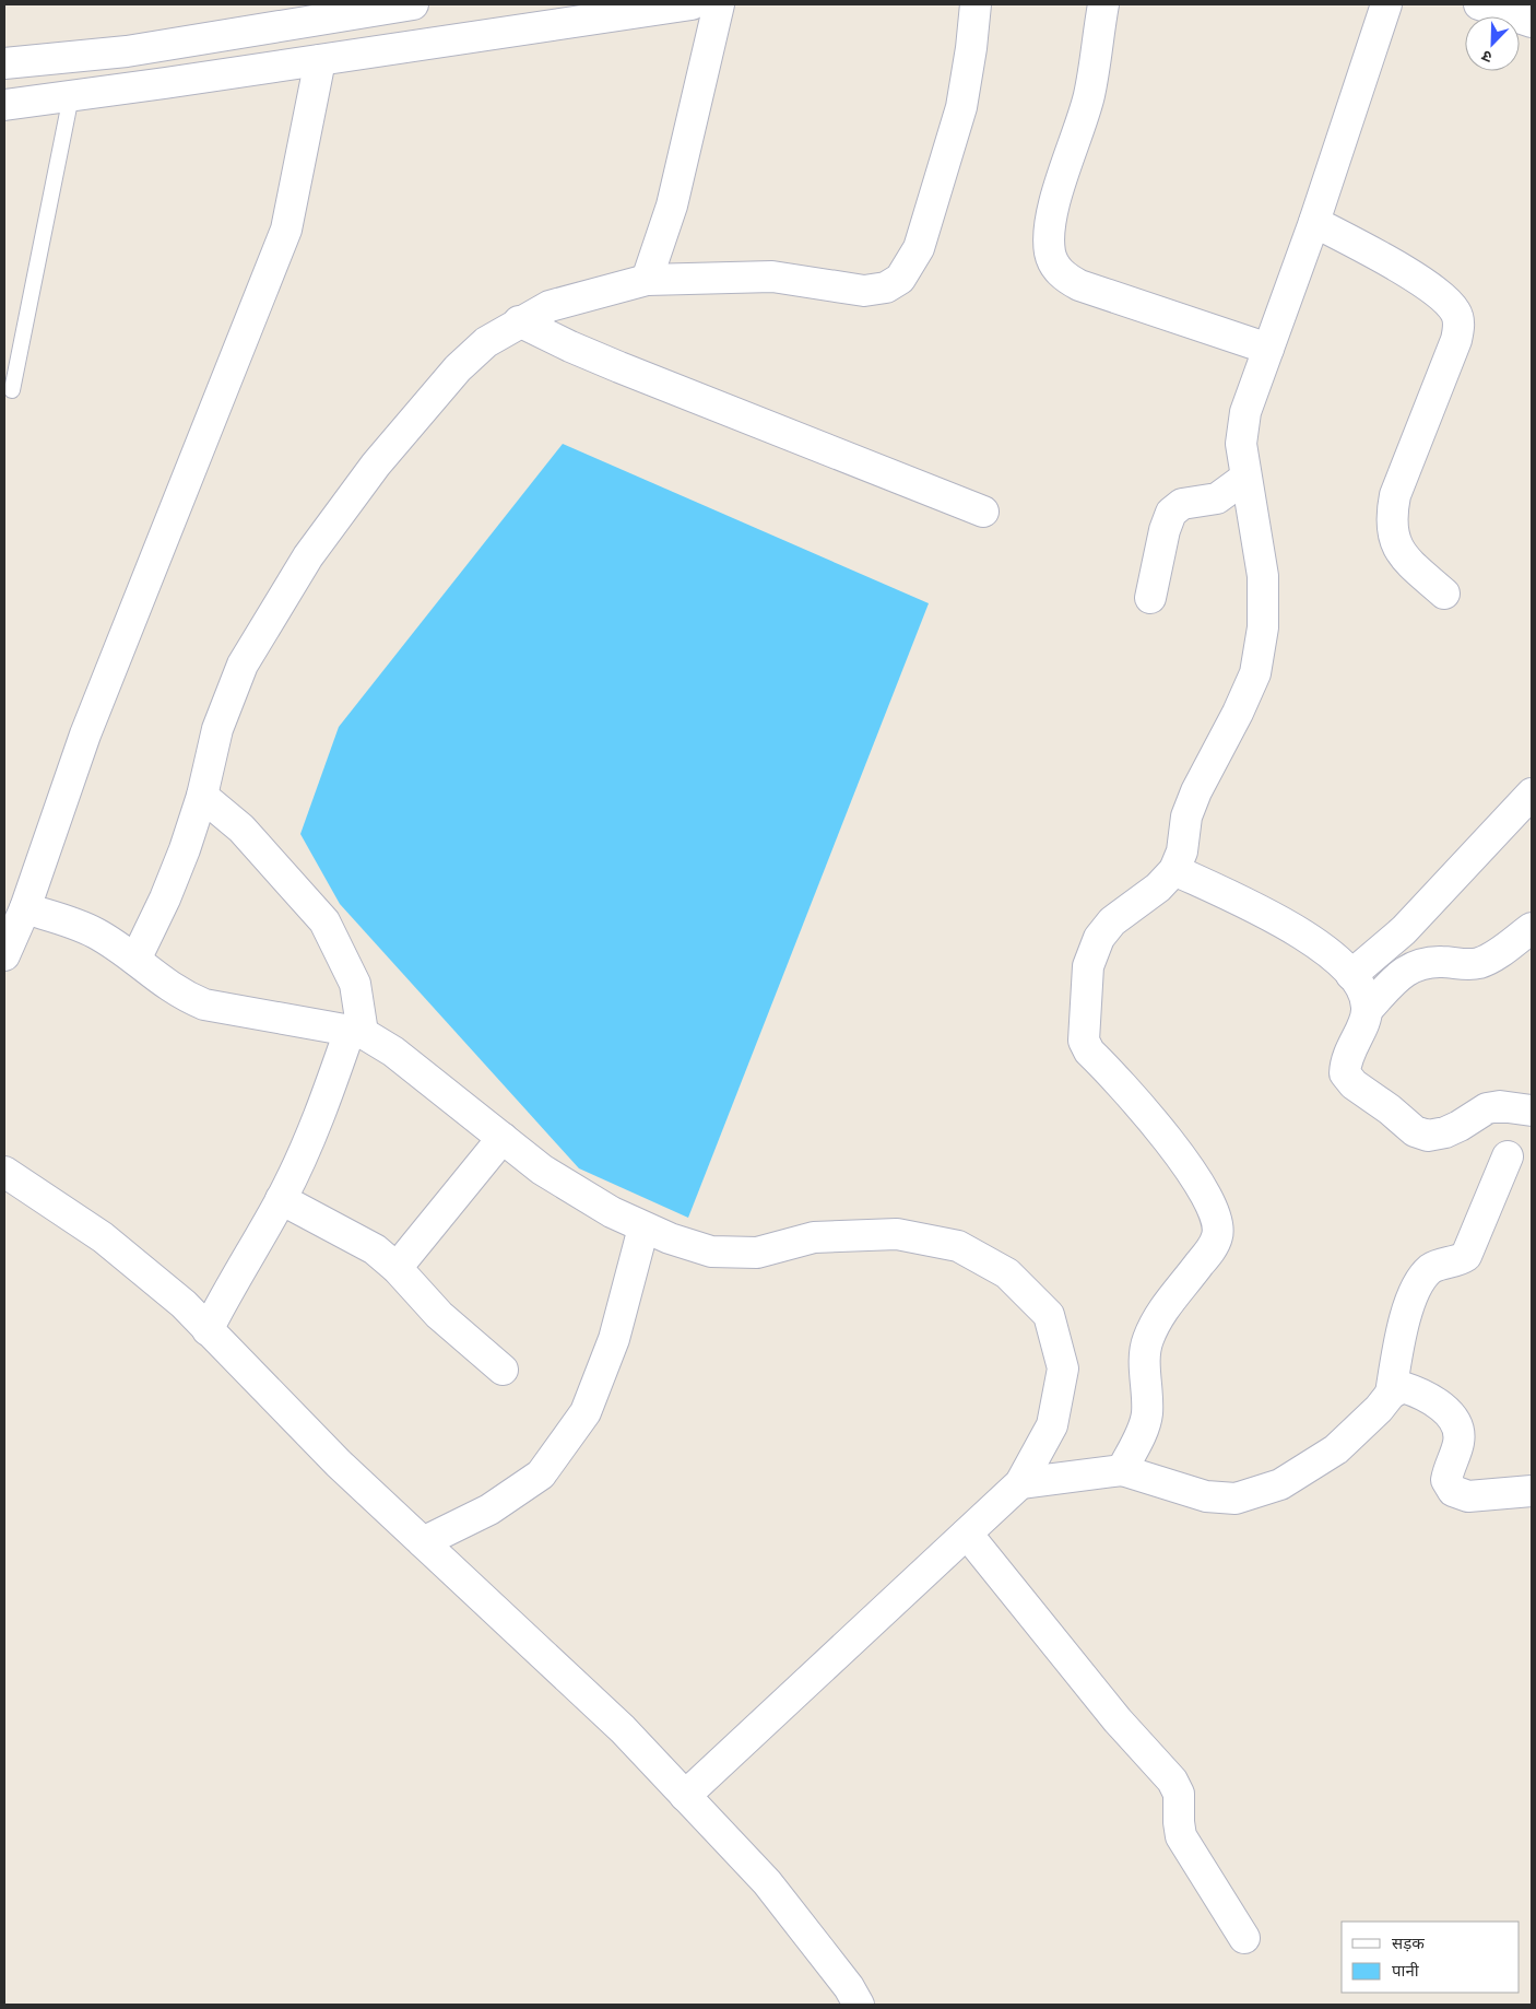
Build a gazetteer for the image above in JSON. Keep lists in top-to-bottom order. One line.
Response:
{"legend":["सड़क","पानी"],"north":"bottom left"}
